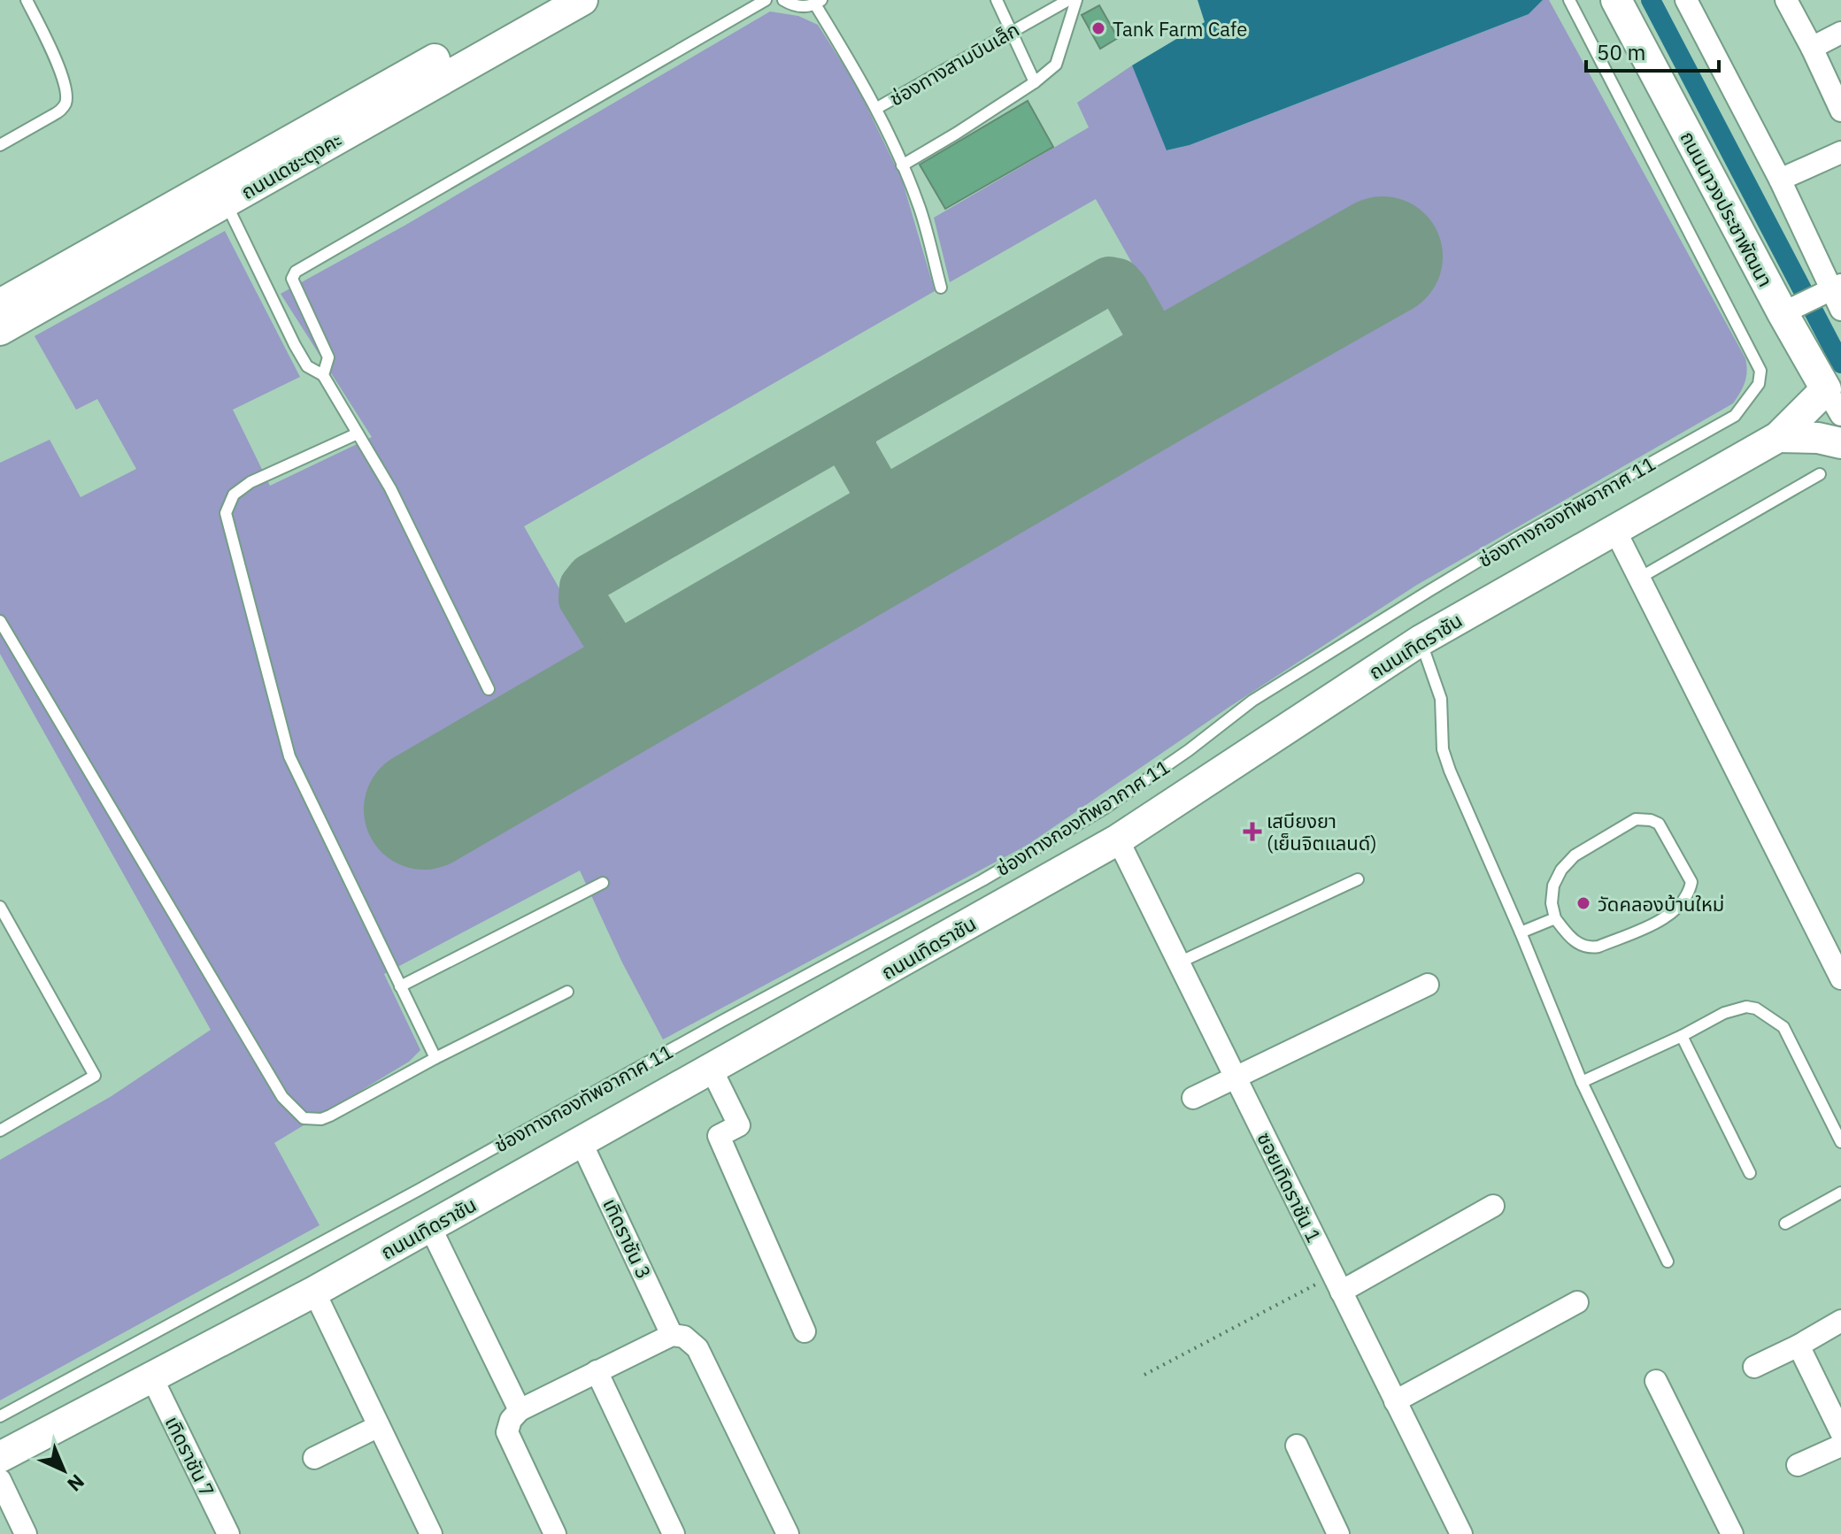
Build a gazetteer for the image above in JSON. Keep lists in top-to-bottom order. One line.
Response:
{"streets":{"street":["ถนนเดชะตุงคะ","ถนนนาวงประชาพัฒนา","ถนนเทิดราชัน","ซอยเทิดราชัน 1","เทิดราชัน 3","เทิดราชัน 7"],"lane":["ช่องทางสามบินเล็ก","ช่องทางกองทัพอากาศ 11"]},"crossings":[["ถนนนาวงประชาพัฒนา","ถนนเทิดราชัน"],["ถนนเทิดราชัน","ซอยเทิดราชัน 1"],["ถนนเทิดราชัน","เทิดราชัน 3"],["ถนนเทิดราชัน","เทิดราชัน 7"]],"places":{"other":["Tank Farm Cafe","วัดคลองบ้านใหม่"],"health":["เสบียงยา (เย็นจิตแลนด์)"]},"scale_bar":"50 m","north":"bottom right"}
